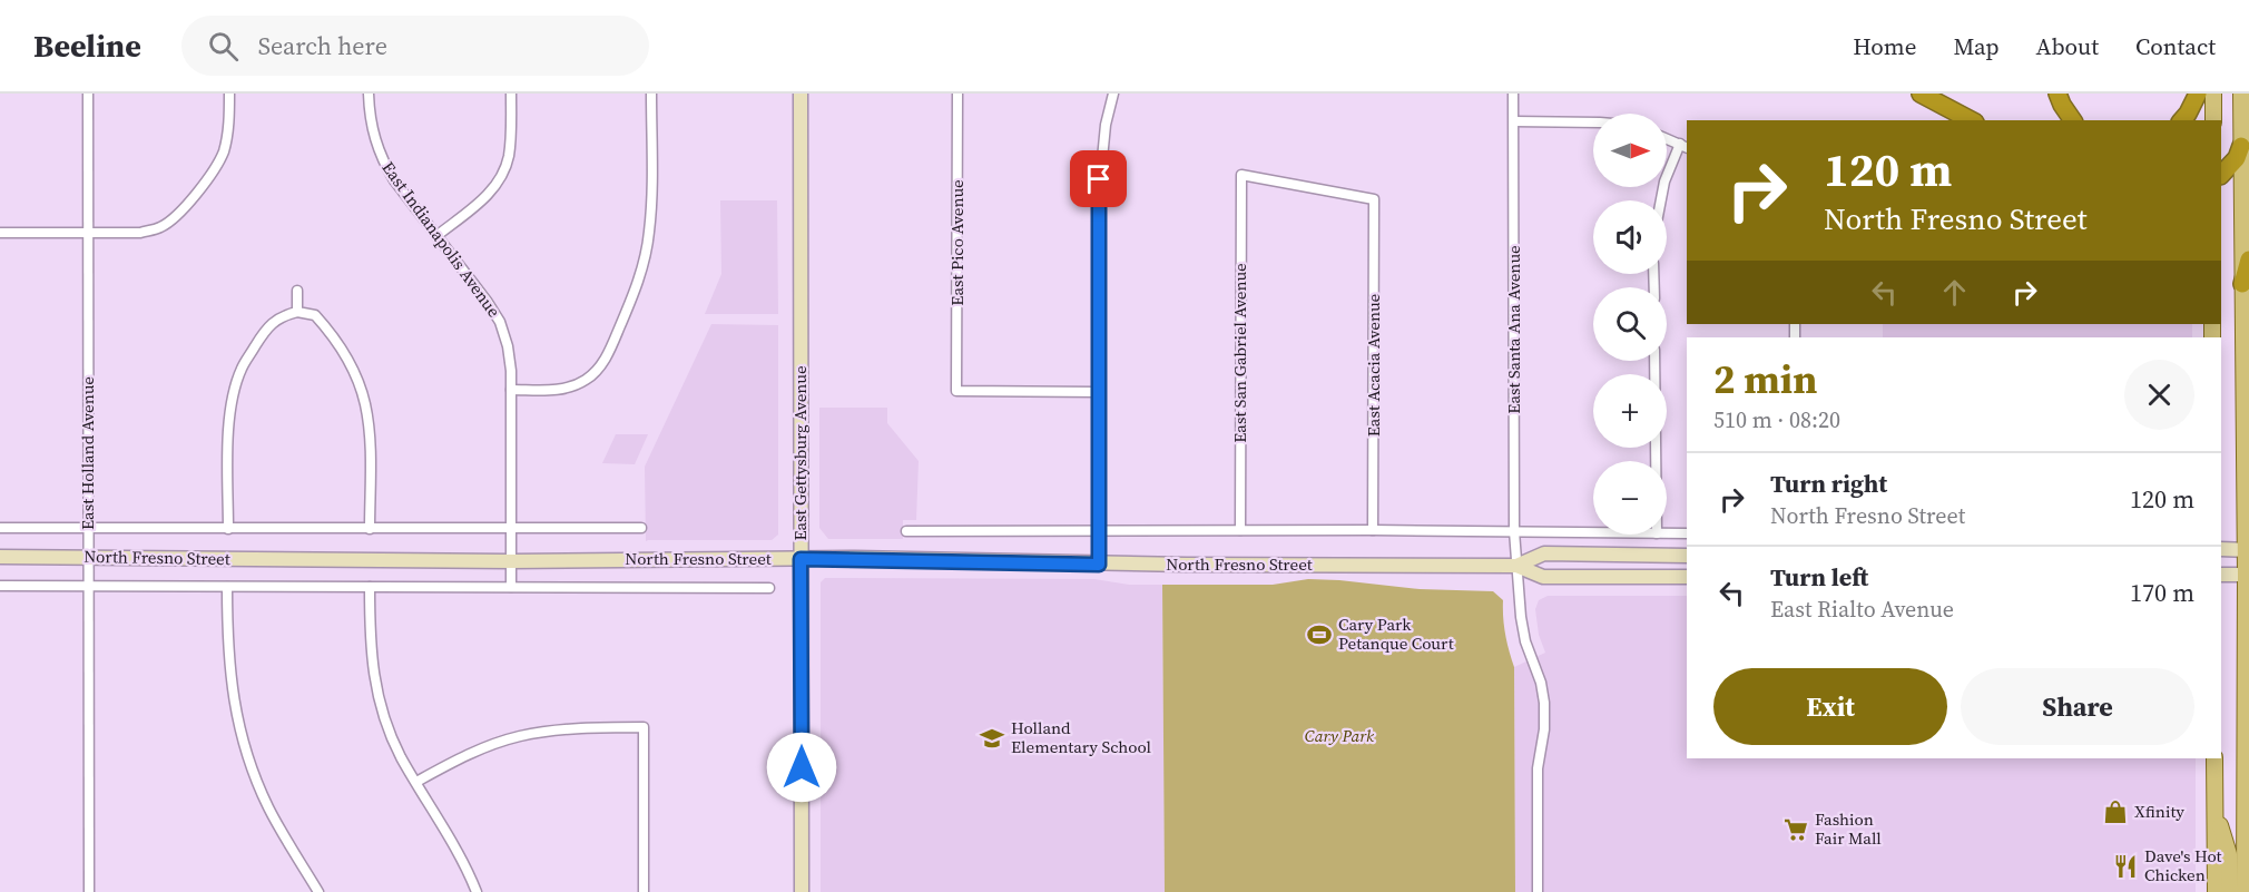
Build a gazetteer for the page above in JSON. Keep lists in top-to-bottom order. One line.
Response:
{"streets":{"main road":["East Gettysburg Avenue","North Fresno Street"],"street":["East Indianapolis Avenue","East Pico Avenue","East Santa Ana Avenue","East San Gabriel Avenue","East Acacia Avenue","East Holland Avenue"]},"crossings":[["East Indianapolis Avenue","North Fresno Street"],["East Santa Ana Avenue","North Fresno Street"],["East San Gabriel Avenue","East Acacia Avenue"],["East Holland Avenue","North Fresno Street"],["East Gettysburg Avenue","North Fresno Street"]],"parks":["Cary Park"],"places":{"sports":["Cary Park Petanque Court"],"school or university":["Holland Elementary School"],"shop":["Xfinity"],"supermarket":["Fashion Fair Mall"],"restaurant":["Dave's Hot Chicken"]},"north":"right","page":{"header":"Beeline","search":"Search here","nav":["Home","Map","About","Contact"],"map_buttons":["+","−"],"turn":["120 m","North Fresno Street"],"heading":["2 min","510 m · 08:20"],"list":[{"name":"Turn right","note":"North Fresno Street","value":"120 m"},{"name":"Turn left","note":"East Rialto Avenue","value":"170 m"}],"buttons":["Exit","Share"]}}
